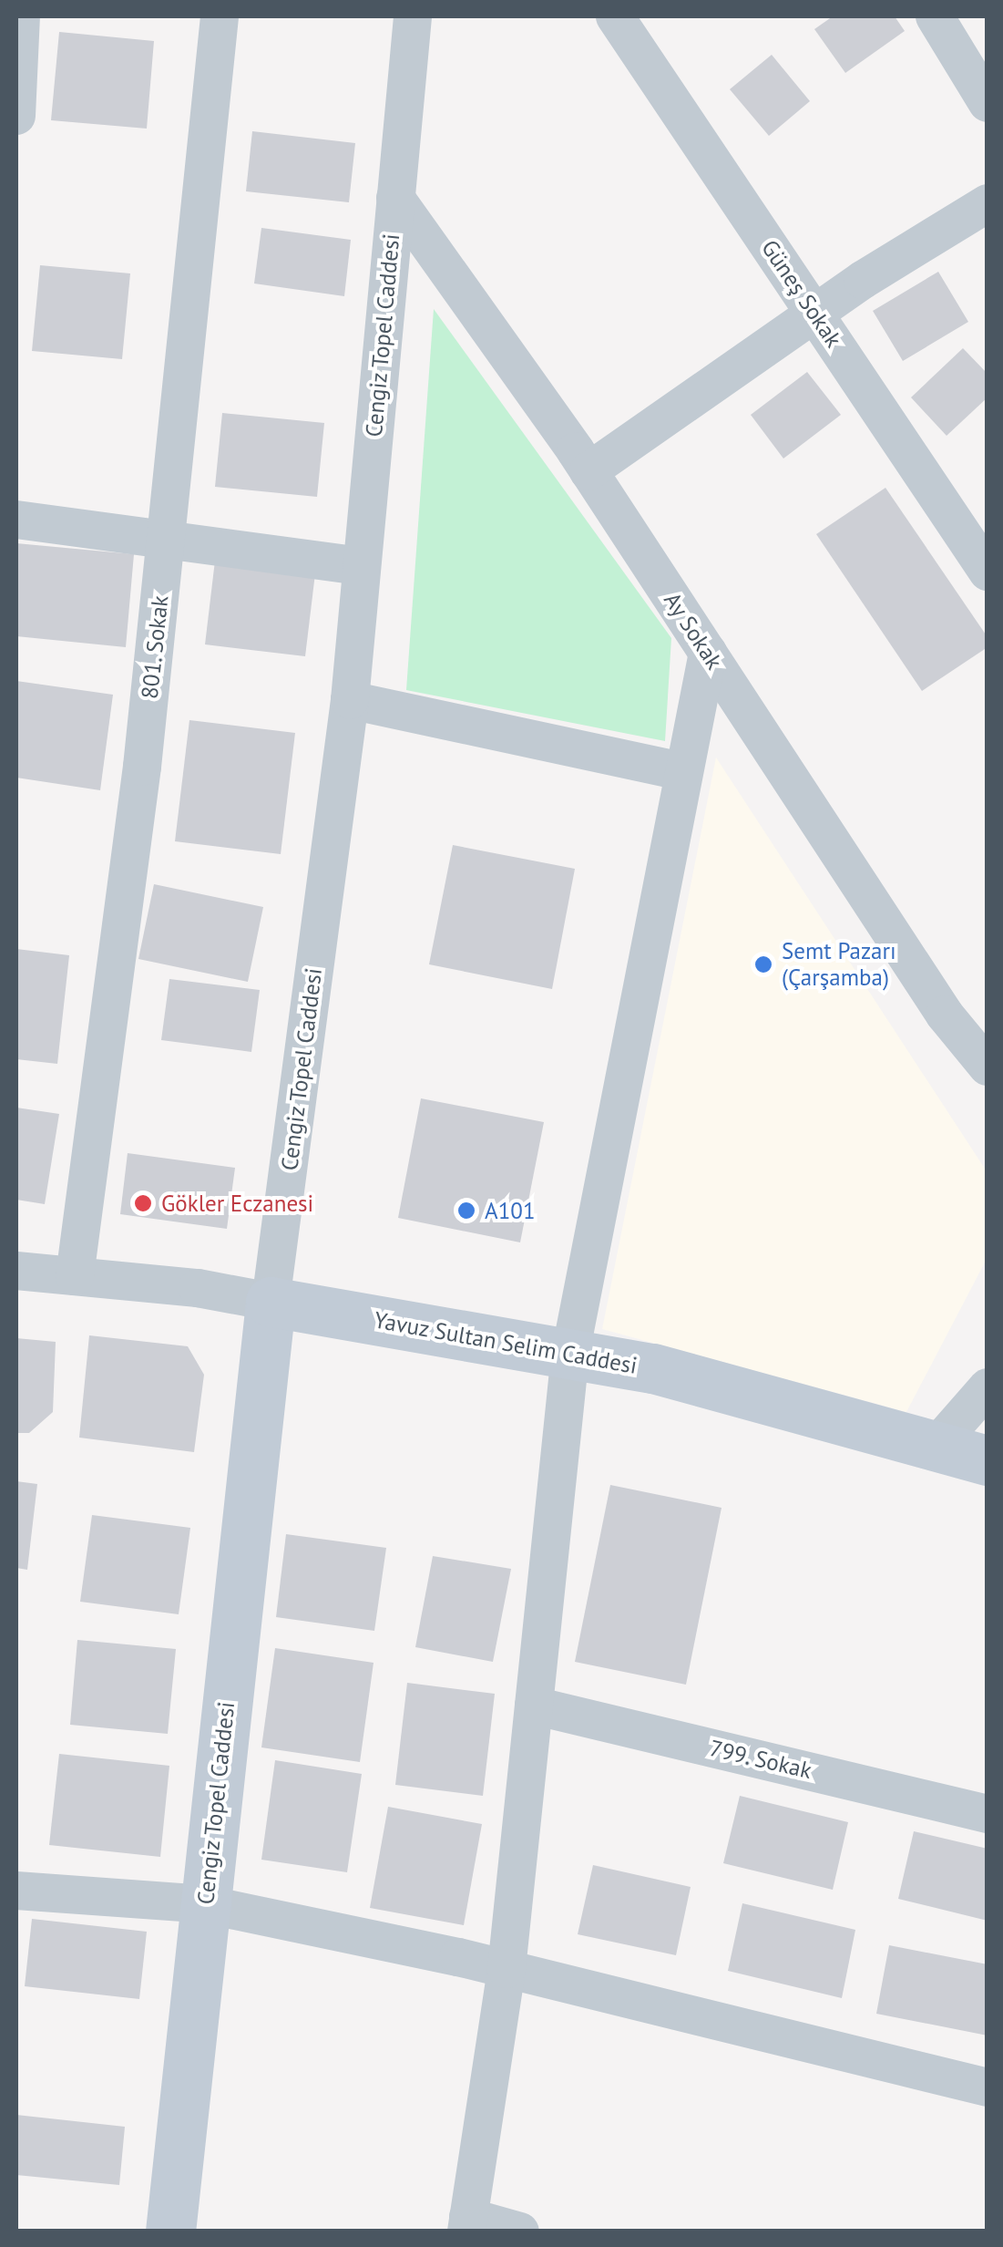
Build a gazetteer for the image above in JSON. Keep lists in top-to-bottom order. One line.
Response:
{"streets":{"street":["Güneş Sokak","Cengiz Topel Caddesi","Ay Sokak","801. Sokak","Yavuz Sultan Selim Caddesi","799. Sokak"]},"crossings":[["Cengiz Topel Caddesi","Ay Sokak"],["Cengiz Topel Caddesi","Yavuz Sultan Selim Caddesi"],["801. Sokak","Yavuz Sultan Selim Caddesi"]],"places":["Semt Pazarı (Çarşamba)","Gökler Eczanesi","A101"]}
